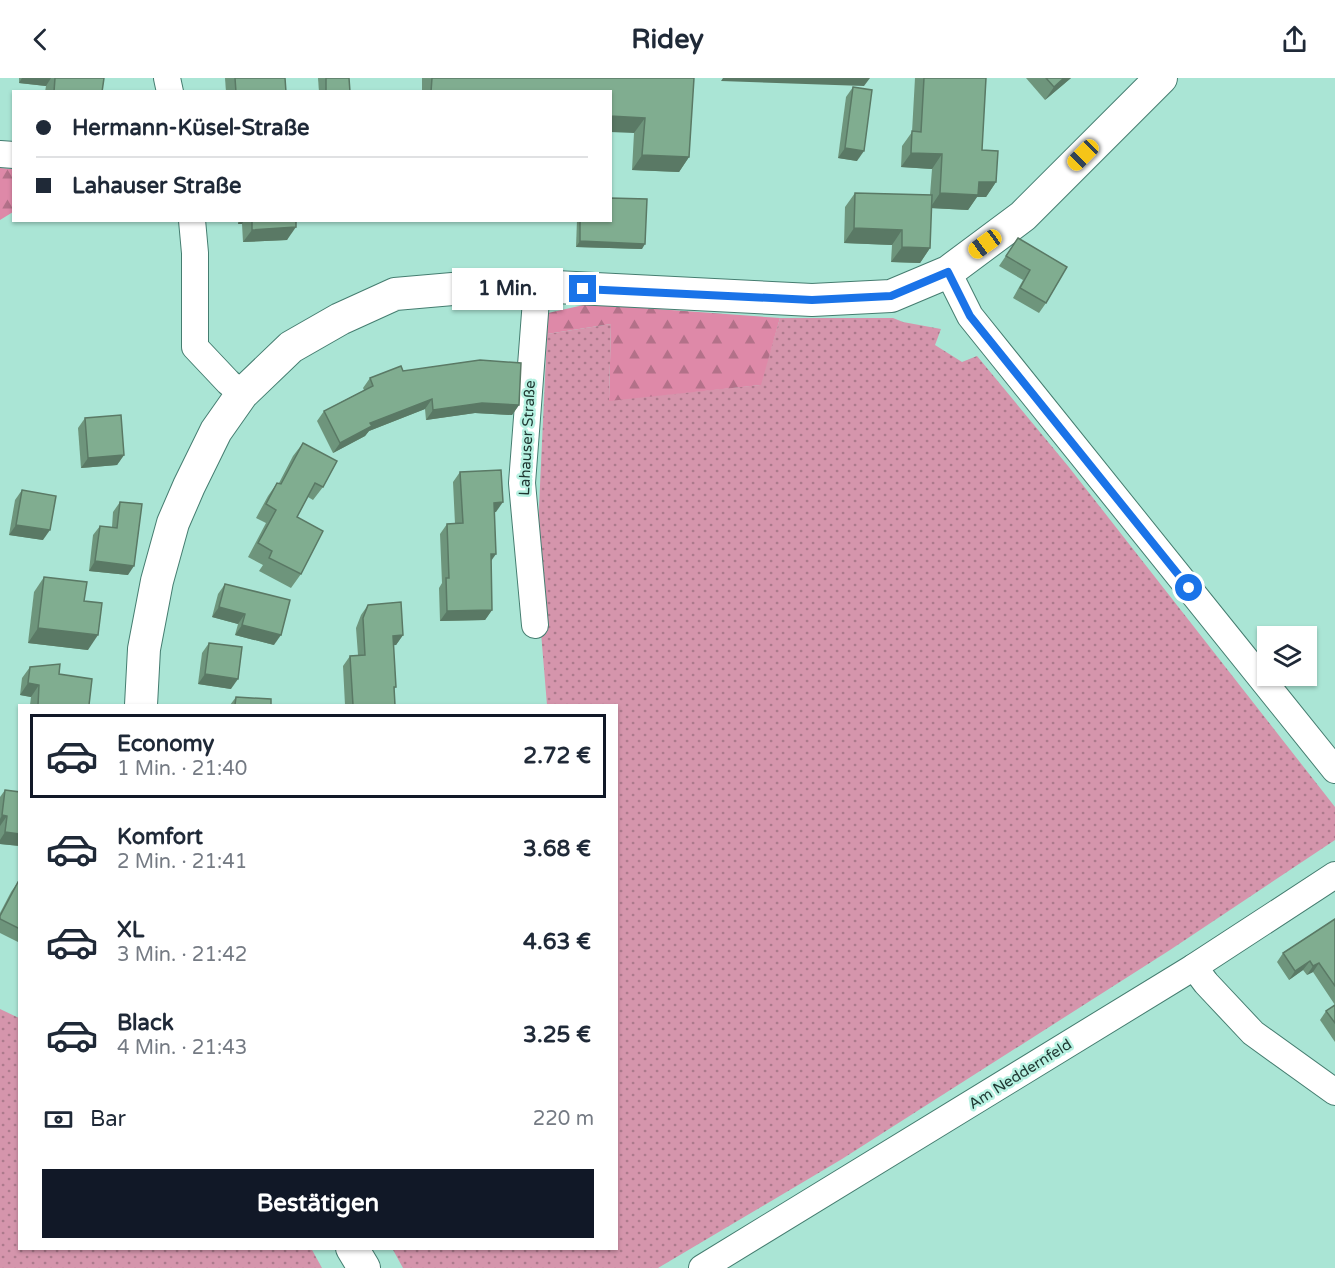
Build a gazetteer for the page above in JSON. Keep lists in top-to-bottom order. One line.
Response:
{"streets":{"street":["Lahauser Straße","Am Neddernfeld"]},"page":{"header":"Ridey","banner":["Hermann-Küsel-Straße","Lahauser Straße"],"bubble":"1 Min.","list":[{"name":"Economy","note":"1 Min. · 21:40","value":"2.72 €"},{"name":"Komfort","note":"2 Min. · 21:41","value":"3.68 €"},{"name":"XL","note":"3 Min. · 21:42","value":"4.63 €"},{"name":"Black","note":"4 Min. · 21:43","value":"3.25 €"}],"pay":["Bar","220 m"],"buttons":"Bestätigen"}}
